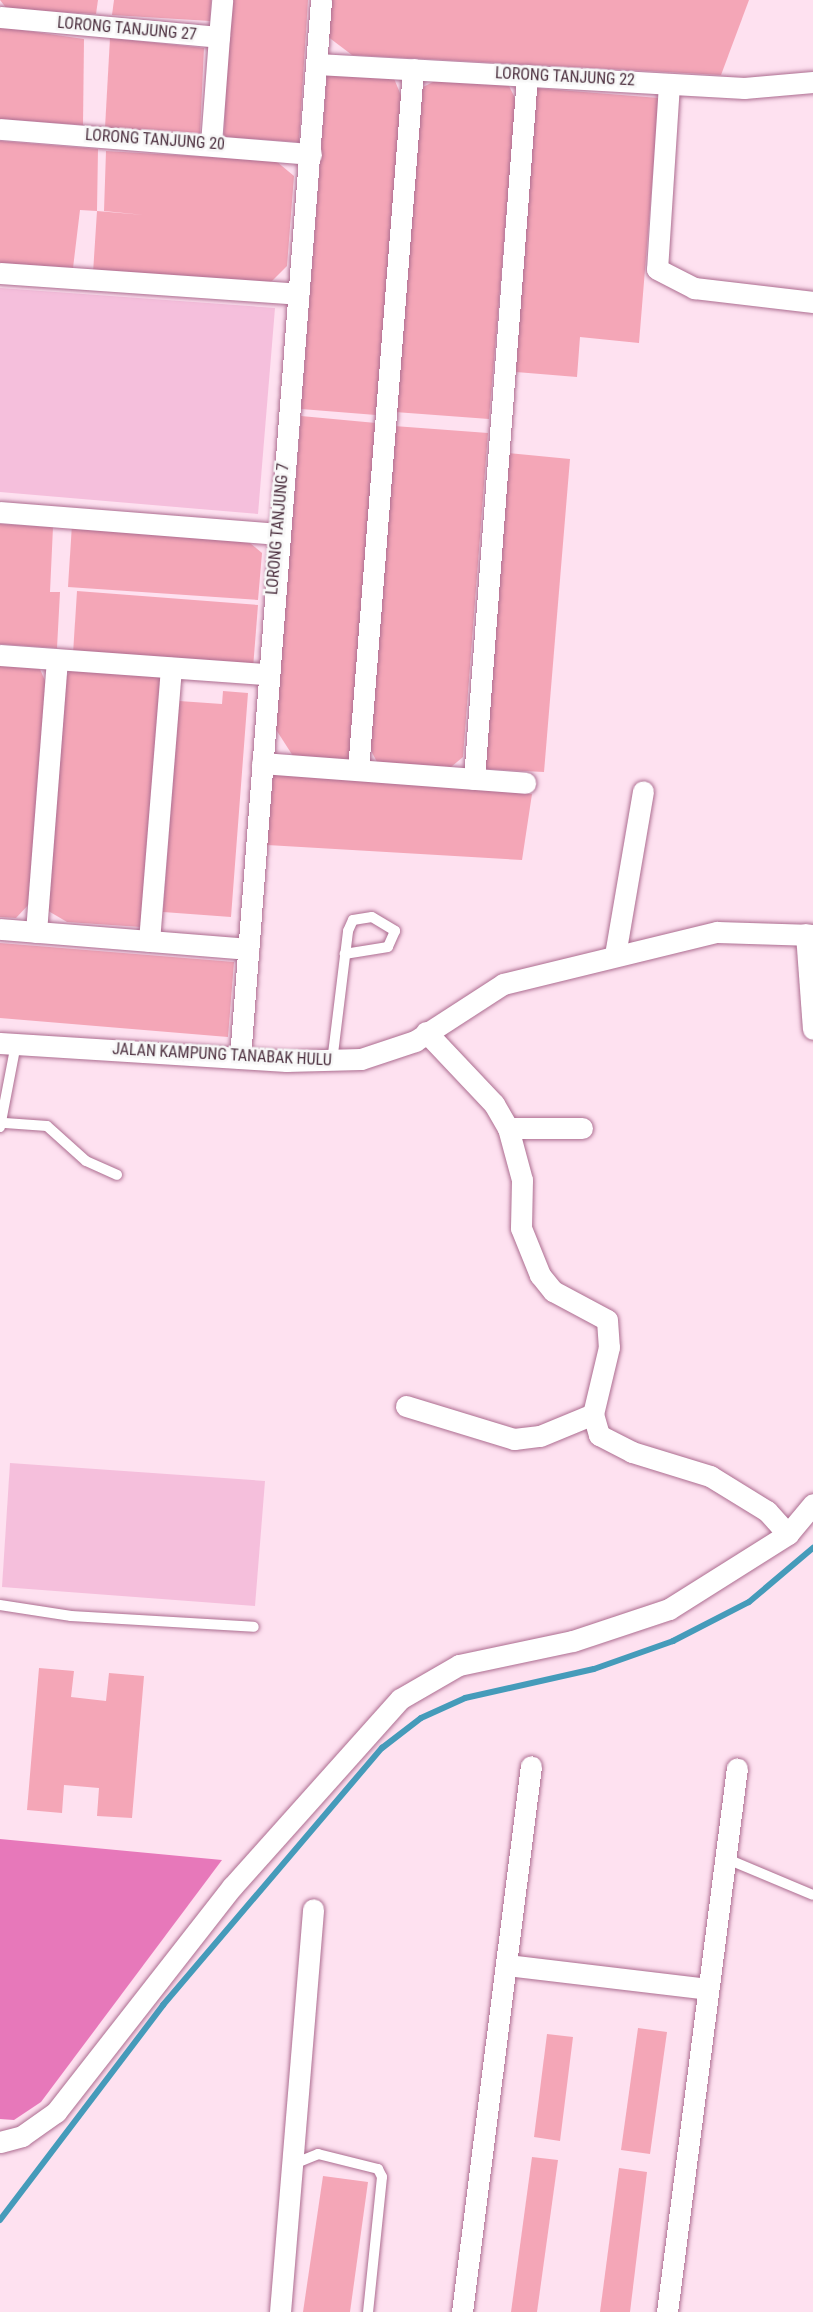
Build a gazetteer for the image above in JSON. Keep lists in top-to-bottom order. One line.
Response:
{"streets":{"street":["LORONG TANJUNG 27","LORONG TANJUNG 22","LORONG TANJUNG 20","LORONG TANJUNG 7","JALAN KAMPUNG TANABAK HULU"]},"crossings":[["LORONG TANJUNG 27","LORONG TANJUNG 20"],["LORONG TANJUNG 22","LORONG TANJUNG 7"],["LORONG TANJUNG 20","LORONG TANJUNG 7"],["LORONG TANJUNG 7","JALAN KAMPUNG TANABAK HULU"]]}
